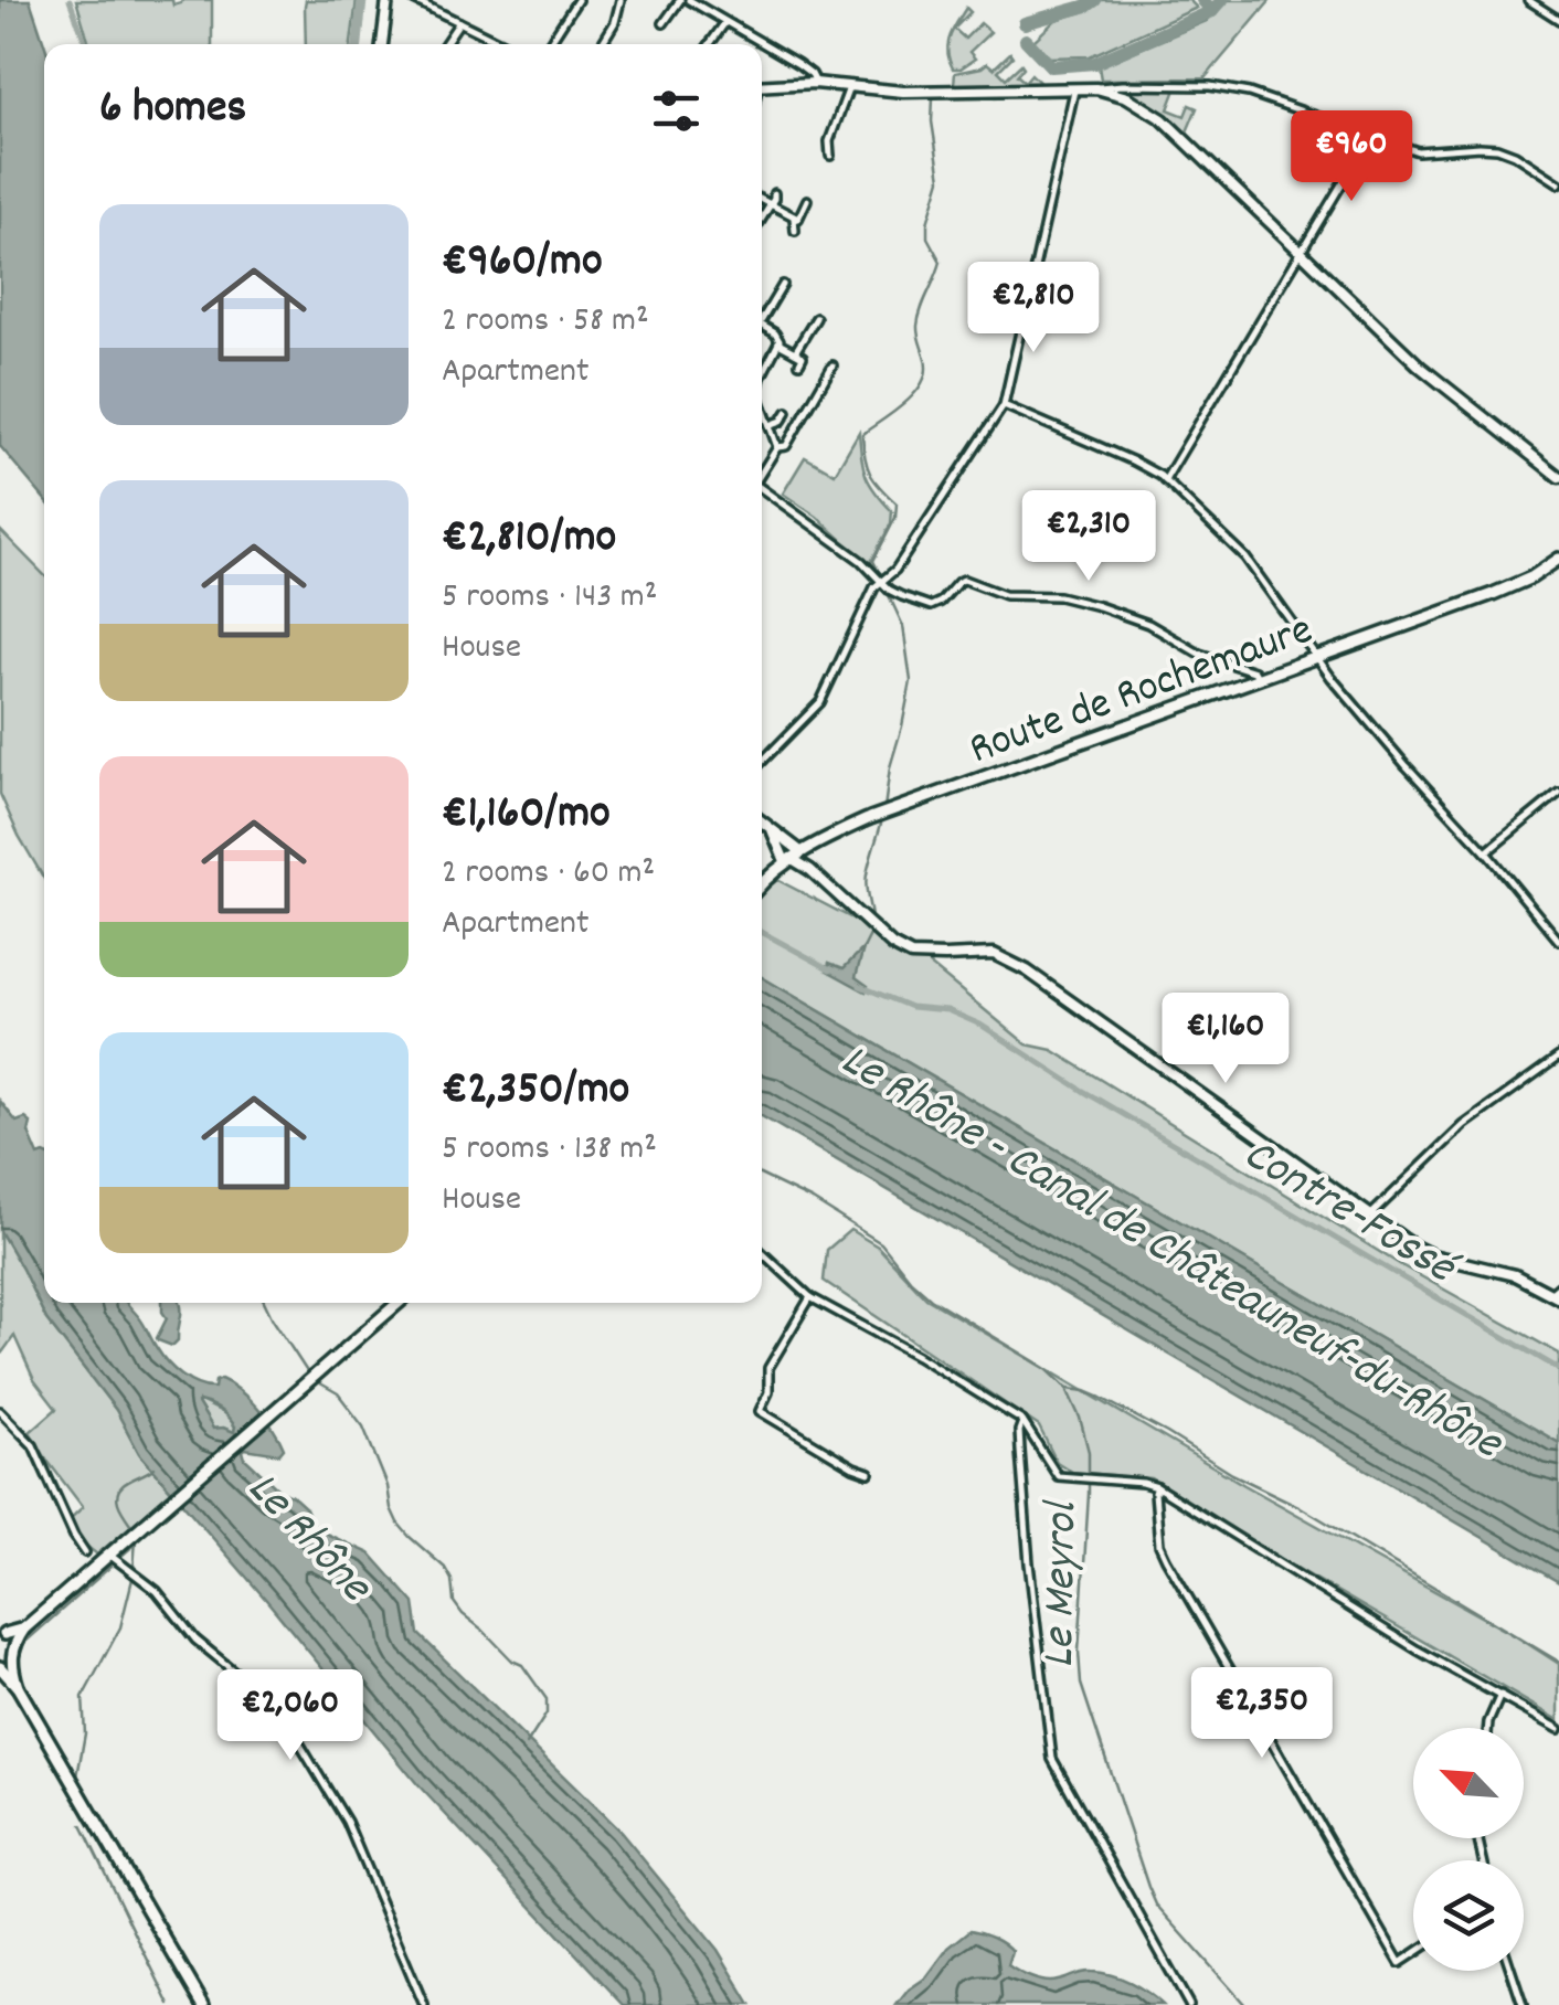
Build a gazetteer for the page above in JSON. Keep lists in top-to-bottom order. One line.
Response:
{"streets":{"main road":["Route de Rochemaure"]},"water":["Contre-Fossé","Le Rhône - Canal de Châteauneuf-du-Rhône","Le Rhône","Le Meyrol"],"north":"top left","page":{"heading":"6 homes","price":["€960","€2,810","€2,310","€1,160","€2,350","€2,060"],"list":[{"name":"€960/mo","note":"2 rooms · 58 m² · Apartment"},{"name":"€2,810/mo","note":"5 rooms · 143 m² · House"},{"name":"€1,160/mo","note":"2 rooms · 60 m² · Apartment"},{"name":"€2,350/mo","note":"5 rooms · 138 m² · House"}]}}
